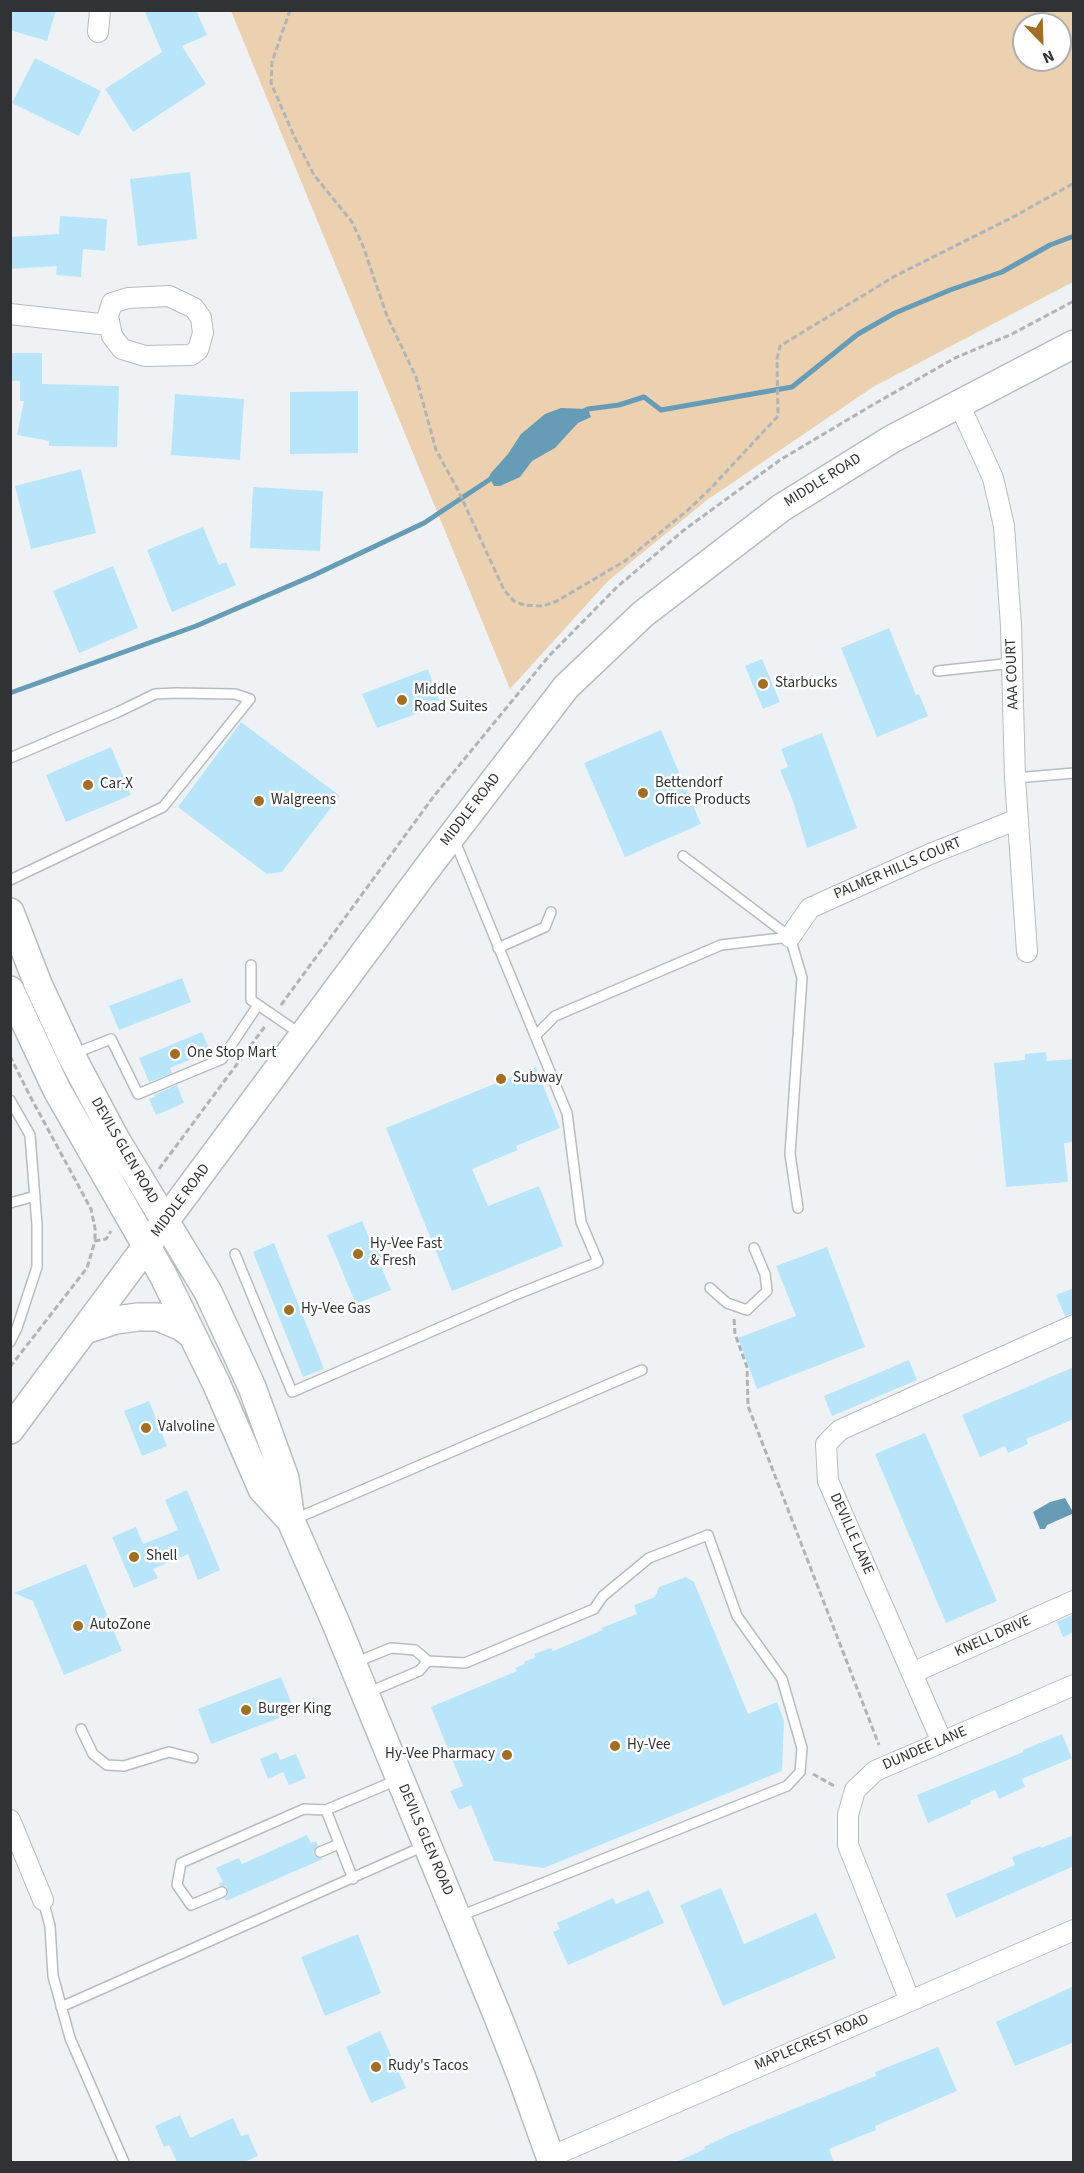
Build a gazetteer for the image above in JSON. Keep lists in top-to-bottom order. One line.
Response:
{"streets":{"main road":["MIDDLE ROAD","DEVILS GLEN ROAD"],"street":["AAA COURT","PALMER HILLS COURT","DEVILLE LANE","KNELL DRIVE","DUNDEE LANE","MAPLECREST ROAD"]},"crossings":[["MIDDLE ROAD","AAA COURT"],["MIDDLE ROAD","DEVILS GLEN ROAD"],["AAA COURT","PALMER HILLS COURT"],["DEVILS GLEN ROAD","MAPLECREST ROAD"],["DEVILLE LANE","KNELL DRIVE"],["DEVILLE LANE","DUNDEE LANE"],["DUNDEE LANE","MAPLECREST ROAD"]],"places":["Starbucks","Middle Road Suites","Car-X","Bettendorf Office Products","Walgreens","One Stop Mart","Subway","Hy-Vee Fast & Fresh","Hy-Vee Gas","Valvoline","Shell","AutoZone","Burger King","Hy-Vee","Hy-Vee Pharmacy","Rudy's Tacos"],"north":"bottom right"}
